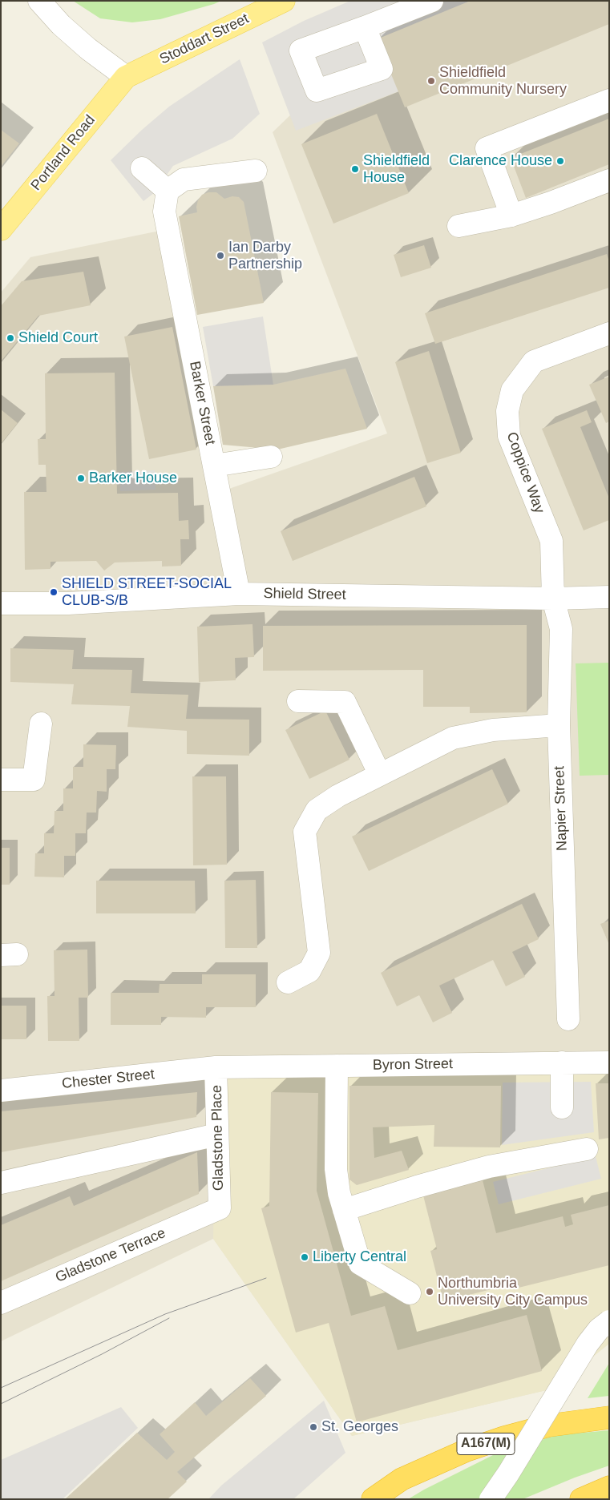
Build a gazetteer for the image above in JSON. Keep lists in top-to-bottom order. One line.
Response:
{"streets":{"highway":["A167(M)"],"main road":["Stoddart Street","Portland Road"],"street":["Barker Street","Coppice Way","Shield Street","Napier Street","Byron Street","Chester Street","Gladstone Place","Gladstone Terrace"]},"crossings":[["Stoddart Street","Portland Road"],["Barker Street","Shield Street"],["Coppice Way","Shield Street"],["Coppice Way","Napier Street"],["Shield Street","Napier Street"],["Byron Street","Chester Street"],["Byron Street","Gladstone Place"],["Chester Street","Gladstone Place"],["Gladstone Place","Gladstone Terrace"]],"places":["Shieldfield Community Nursery","Clarence House","Shieldfield House","Ian Darby Partnership","Shield Court","Barker House","SHIELD STREET-SOCIAL CLUB-S/B","Liberty Central","Northumbria University City Campus","St. Georges"]}
